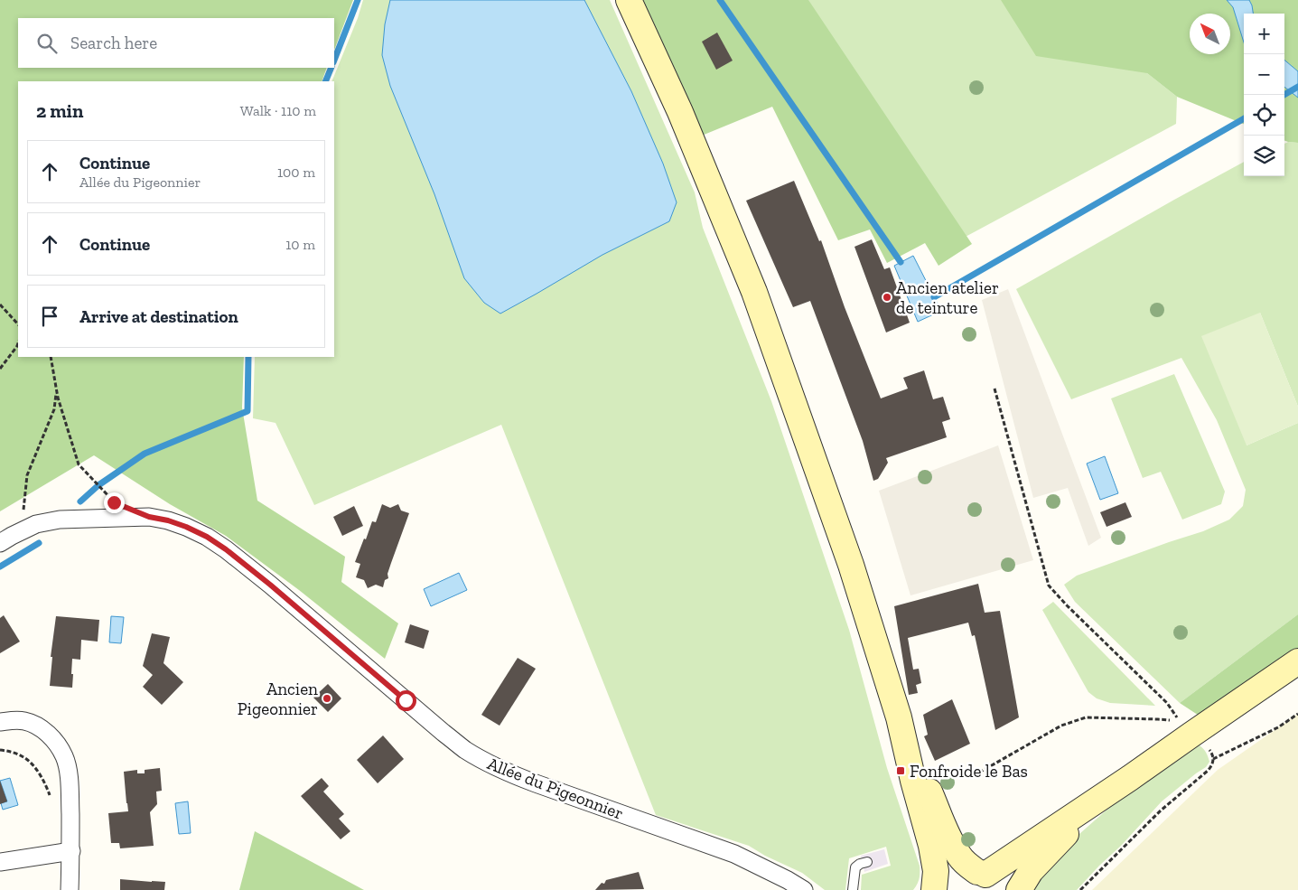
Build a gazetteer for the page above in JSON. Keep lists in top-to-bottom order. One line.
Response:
{"streets":{"street":["Allée du Pigeonnier"]},"places":{"other":["Ancien atelier de teinture","Ancien Pigeonnier"],"transit":["Fonfroide le Bas"]},"north":"top left","page":{"map_buttons":["+","−"],"search":"Search here","heading":["2 min","Walk · 110 m"],"list":[["Continue","Allée du Pigeonnier","100 m"],["Continue","10 m"],"Arrive at destination"]}}
